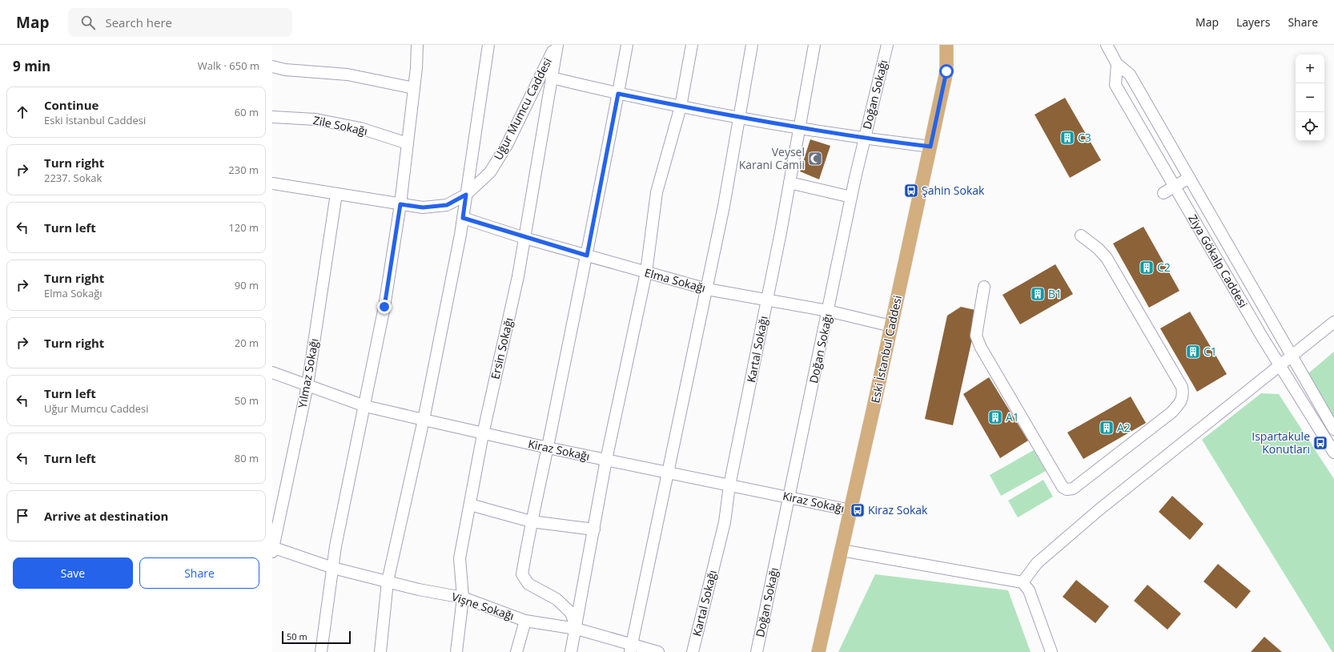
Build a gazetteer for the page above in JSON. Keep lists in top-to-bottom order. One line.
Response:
{"streets":{"main road":["Eski İstanbul Caddesi"],"street":["Doğan Sokağı","Uğur Mumcu Caddesi","Zile Sokağı","Ziya Gökalp Caddesi","Elma Sokağı","Ersin Sokağı","Kartal Sokağı","Yılmaz Sokağı","Kiraz Sokağı","Vişne Sokağı"]},"crossings":[["Doğan Sokağı","Elma Sokağı"],["Doğan Sokağı","Kiraz Sokağı"],["Uğur Mumcu Caddesi","Ersin Sokağı"],["Uğur Mumcu Caddesi","Yılmaz Sokağı"],["Elma Sokağı","Ersin Sokağı"],["Elma Sokağı","Kartal Sokağı"],["Elma Sokağı","Eski İstanbul Caddesi"],["Ersin Sokağı","Kiraz Sokağı"],["Ersin Sokağı","Vişne Sokağı"],["Kartal Sokağı","Kiraz Sokağı"],["Eski İstanbul Caddesi","Kiraz Sokağı"],["Yılmaz Sokağı","Kiraz Sokağı"],["Yılmaz Sokağı","Vişne Sokağı"]],"places":{"building":["C3","C2","B1","C1","A1","A2"],"mosque":["Veysel Karani Camii"],"bus stop":["Şahin Sokak","Ispartakule Konutları","Kiraz Sokak"]},"scale_bar":"50 m","page":{"header":"Map","search":"Search here","nav":["Map","Layers","Share"],"heading":["9 min","Walk · 650 m"],"map_buttons":["+","−"],"list":[["Continue","Eski İstanbul Caddesi","60 m"],["Turn right","2237. Sokak","230 m"],["Turn left","120 m"],["Turn right","Elma Sokağı","90 m"],["Turn right","20 m"],["Turn left","Uğur Mumcu Caddesi","50 m"],["Turn left","80 m"],"Arrive at destination"],"buttons":["Save","Share"],"scale":"50 m"}}
